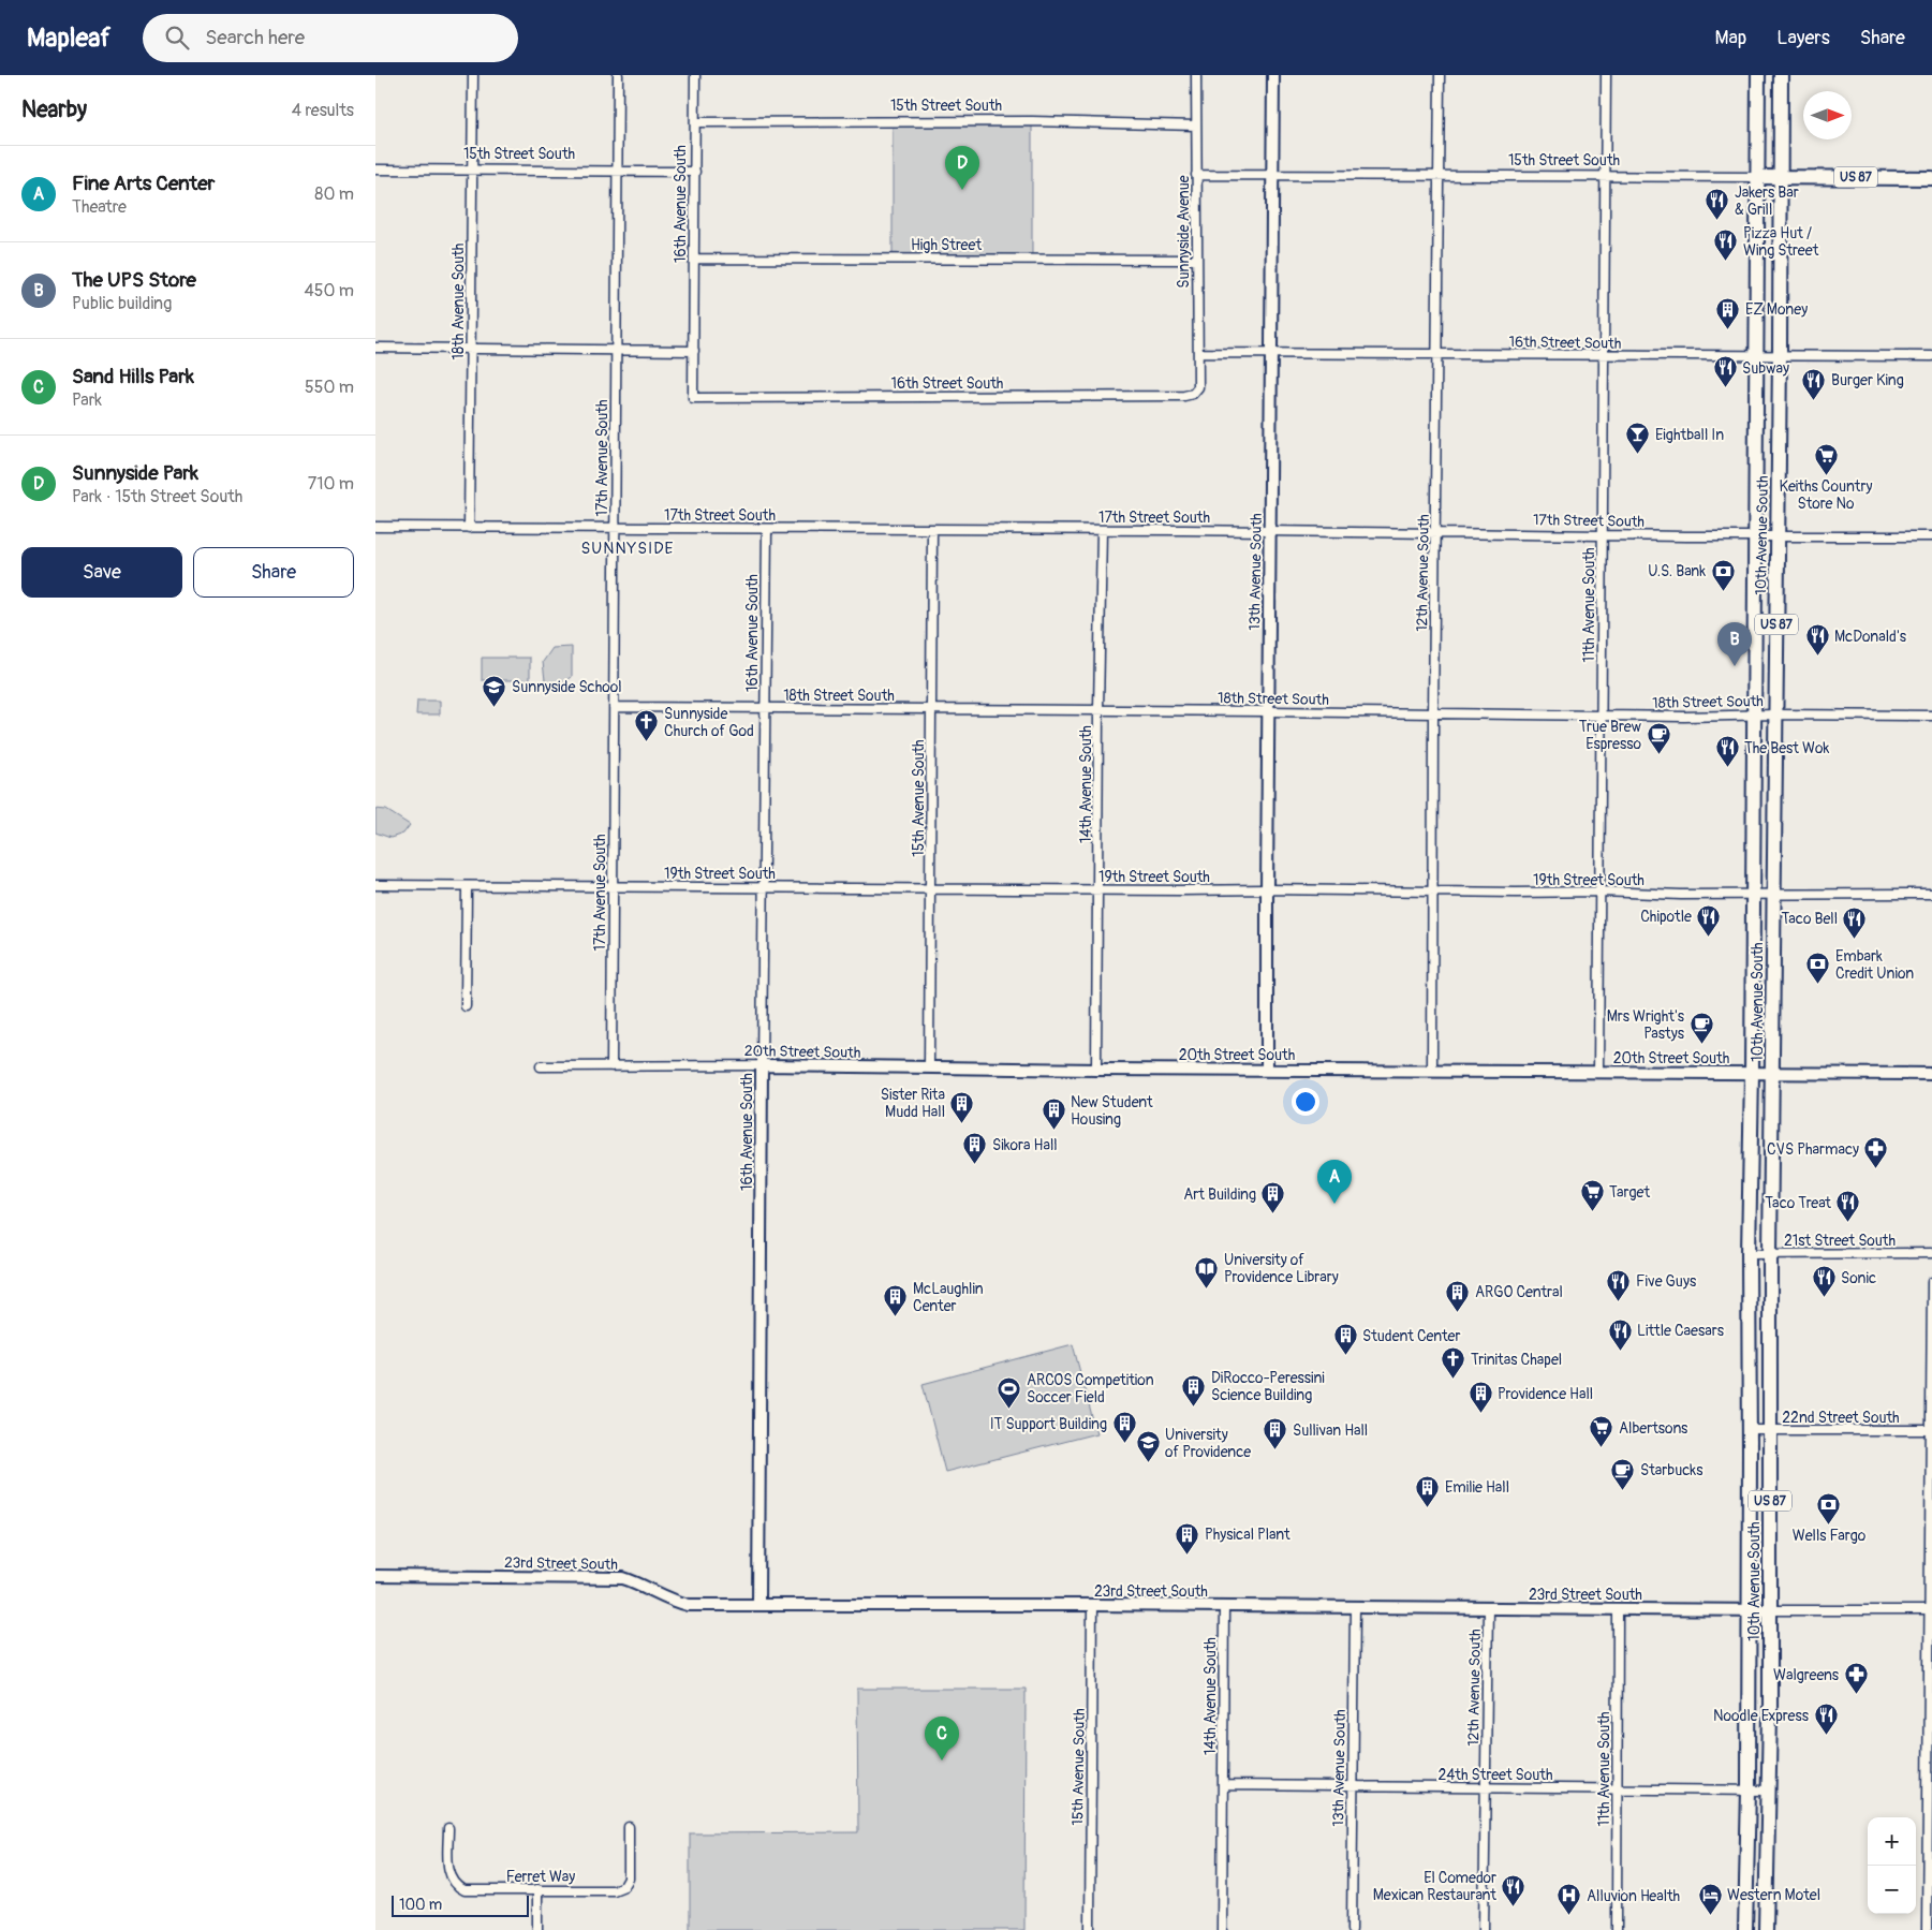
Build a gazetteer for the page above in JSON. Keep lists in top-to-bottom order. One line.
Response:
{"streets":{"main road":["15th Street South","US 87","10th Avenue South"],"street":["16th Avenue South","Sunnyside Avenue","High Street","18th Avenue South","16th Street South","17th Avenue South","17th Street South","13th Avenue South","12th Avenue South","11th Avenue South","18th Street South","14th Avenue South","15th Avenue South","19th Street South","20th Street South","21st Street South","22nd Street South","23rd Street South","24th Street South","Ferret Way"]},"crossings":[["15th Street South","16th Avenue South"],["15th Street South","Sunnyside Avenue"],["15th Street South","18th Avenue South"],["15th Street South","17th Avenue South"],["15th Street South","10th Avenue South"],["15th Street South","13th Avenue South"],["15th Street South","12th Avenue South"],["15th Street South","11th Avenue South"],["16th Avenue South","High Street"],["16th Avenue South","16th Street South"],["16th Avenue South","17th Street South"],["16th Avenue South","18th Street South"],["16th Avenue South","19th Street South"],["16th Avenue South","20th Street South"],["16th Avenue South","23rd Street South"],["Sunnyside Avenue","High Street"],["Sunnyside Avenue","16th Street South"],["18th Avenue South","17th Street South"],["16th Street South","10th Avenue South"],["16th Street South","13th Avenue South"],["16th Street South","12th Avenue South"],["16th Street South","11th Avenue South"],["17th Avenue South","17th Street South"],["17th Avenue South","18th Street South"],["17th Avenue South","19th Street South"],["17th Avenue South","20th Street South"],["17th Street South","10th Avenue South"],["17th Street South","13th Avenue South"],["17th Street South","12th Avenue South"],["17th Street South","11th Avenue South"],["17th Street South","14th Avenue South"],["17th Street South","15th Avenue South"],["10th Avenue South","18th Street South"],["10th Avenue South","19th Street South"],["10th Avenue South","20th Street South"],["10th Avenue South","21st Street South"],["10th Avenue South","22nd Street South"],["10th Avenue South","23rd Street South"],["10th Avenue South","24th Street South"],["13th Avenue South","18th Street South"],["13th Avenue South","19th Street South"],["13th Avenue South","20th Street South"],["13th Avenue South","23rd Street South"],["13th Avenue South","24th Street South"],["12th Avenue South","18th Street South"],["12th Avenue South","19th Street South"],["12th Avenue South","20th Street South"],["12th Avenue South","23rd Street South"],["12th Avenue South","24th Street South"],["11th Avenue South","18th Street South"],["11th Avenue South","19th Street South"],["11th Avenue South","20th Street South"],["11th Avenue South","23rd Street South"],["11th Avenue South","24th Street South"],["18th Street South","14th Avenue South"],["18th Street South","15th Avenue South"],["14th Avenue South","19th Street South"],["14th Avenue South","20th Street South"],["14th Avenue South","23rd Street South"],["14th Avenue South","24th Street South"],["15th Avenue South","19th Street South"],["15th Avenue South","20th Street South"],["15th Avenue South","23rd Street South"]],"districts":["SUNNYSIDE"],"places":{"restaurant":["Jakers Bar & Grill","Pizza Hut / Wing Street","Subway","Burger King","McDonald's","The Best Wok","Chipotle","Taco Bell","Taco Treat","Sonic","Five Guys","Little Caesars","Noodle Express","El Comedor Mexican Restaurant"],"building":["EZ Money","Sister Rita Mudd Hall","New Student Housing","Sikora Hall","Art Building","ARGO Central","McLaughlin Center","Student Center","DiRocco-Peressini Science Building","Providence Hall","IT Support Building","Sullivan Hall","Emilie Hall","Physical Plant"],"bar":["Eightball In"],"supermarket":["Keiths Country Store No","Target","Albertsons"],"bank":["U.S. Bank","Embark Credit Union","Wells Fargo"],"school or university":["Sunnyside School","University of Providence"],"church":["Sunnyside Church of God","Trinitas Chapel"],"cafe":["True Brew Espresso","Mrs Wright's Pastys","Starbucks"],"pharmacy":["CVS Pharmacy","Walgreens"],"library":["University of Providence Library"],"sports":["ARCOS Competition Soccer Field"],"hotel":["Western Motel"],"hospital":["Alluvion Health"]},"scale_bar":"100 m","north":"right","page":{"header":"Mapleaf","search":"Search here","nav":["Map","Layers","Share"],"heading":["Nearby","4 results"],"list":[{"mark":"A","name":"Fine Arts Center","note":"Theatre","value":"80 m"},{"mark":"B","name":"The UPS Store","note":"Public building","value":"450 m"},{"mark":"C","name":"Sand Hills Park","note":"Park","value":"550 m"},{"mark":"D","name":"Sunnyside Park","note":"Park · 15th Street South","value":"710 m"}],"pins":["D","B","A","C"],"buttons":["Save","Share"],"map_buttons":["+","−"],"scale":"100 m"}}
